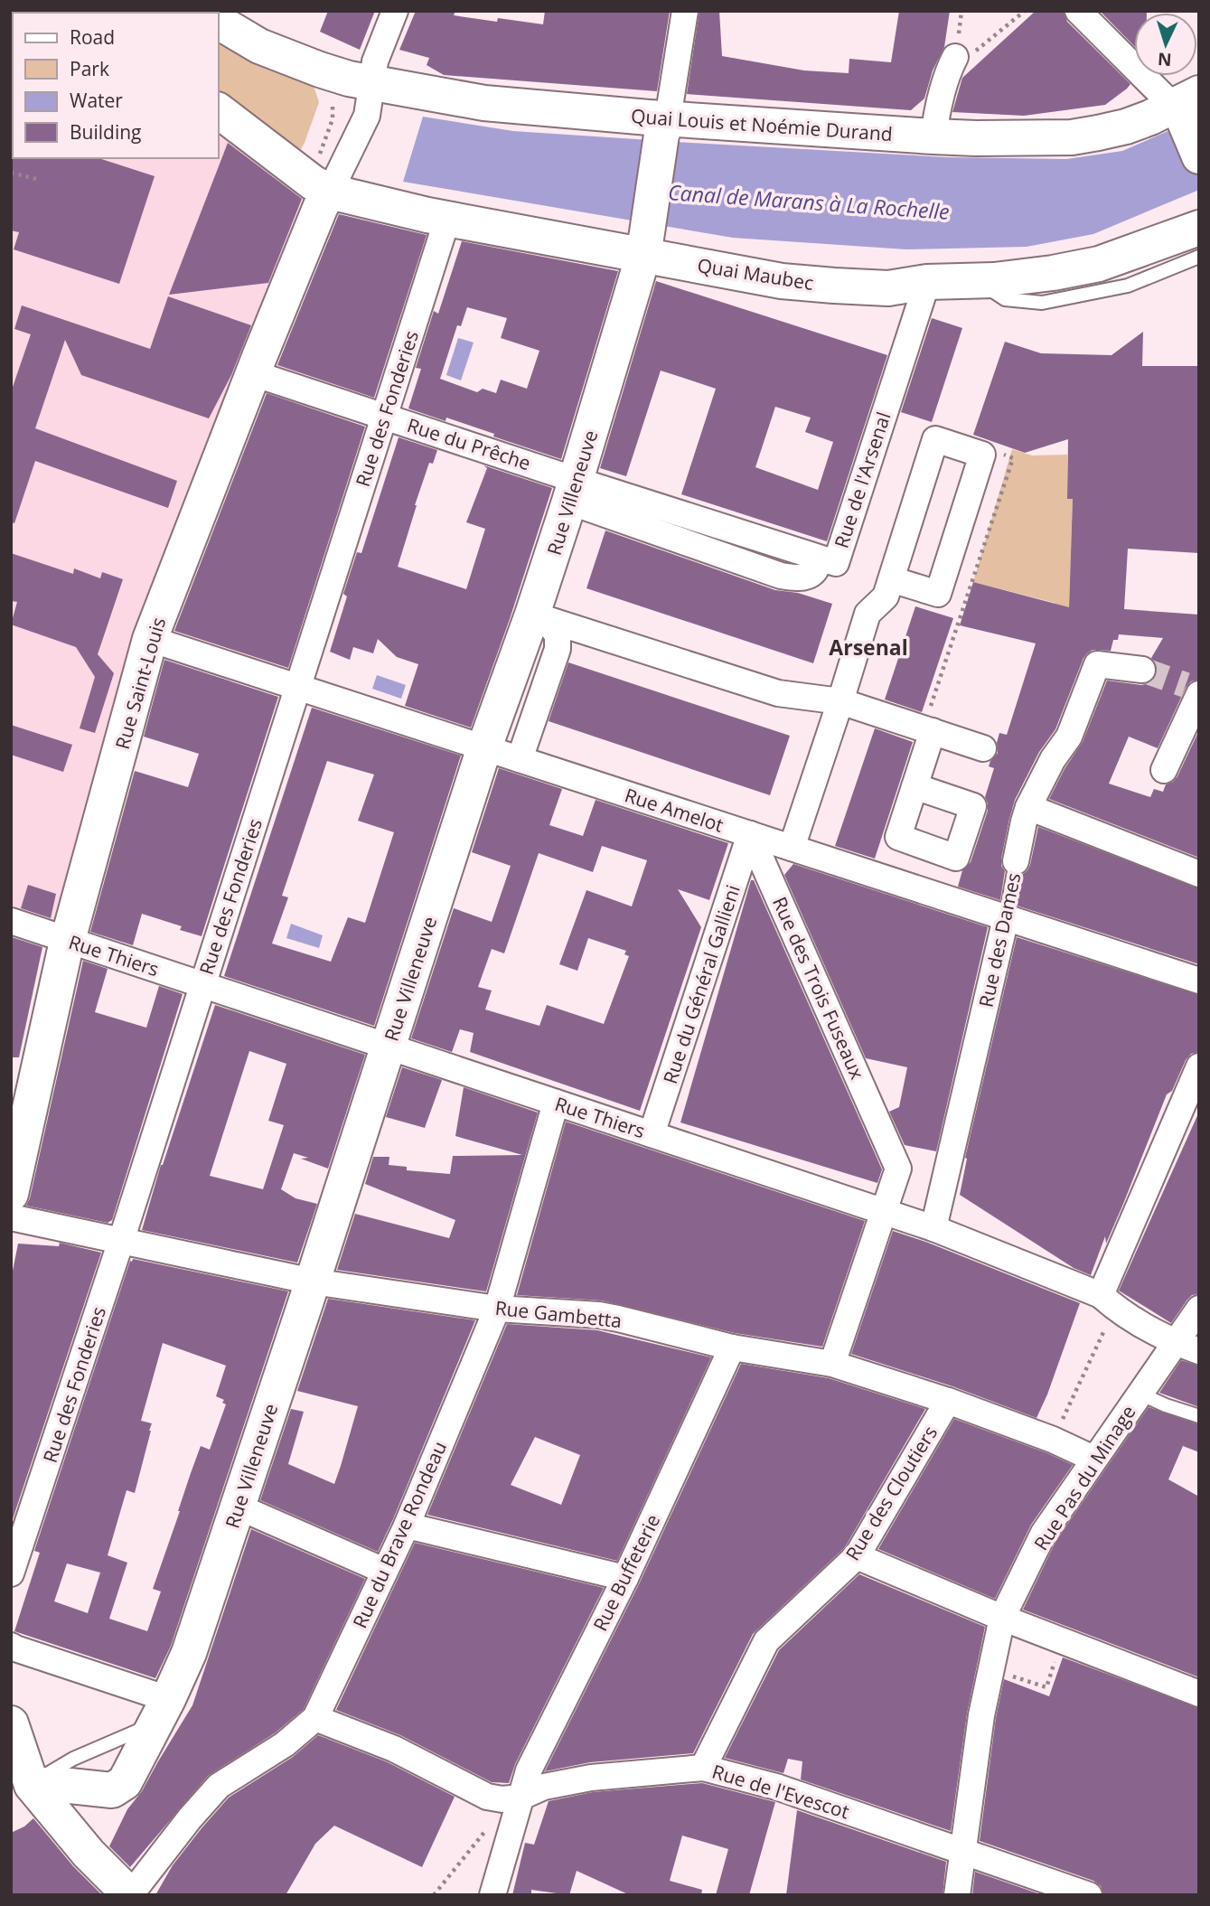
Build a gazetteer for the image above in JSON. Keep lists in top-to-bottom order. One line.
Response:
{"streets":{"street":["Quai Louis et Noémie Durand","Quai Maubec","Rue des Fonderies","Rue du Prêche","Rue de l'Arsenal","Rue Villeneuve","Rue Saint-Louis","Rue Amelot","Rue des Dames","Rue Thiers","Rue du Général Gallieni","Rue des Trois Fuseaux","Rue Gambetta","Rue Pas du Minage","Rue des Cloutiers","Rue du Brave Rondeau","Rue Buffeterie","Rue de l'Evescot"]},"crossings":[["Quai Louis et Noémie Durand","Rue Villeneuve"],["Quai Maubec","Rue des Fonderies"],["Quai Maubec","Rue de l'Arsenal"],["Quai Maubec","Rue Villeneuve"],["Quai Maubec","Rue Saint-Louis"],["Rue des Fonderies","Rue du Prêche"],["Rue des Fonderies","Rue Amelot"],["Rue des Fonderies","Rue Thiers"],["Rue des Fonderies","Rue Gambetta"],["Rue du Prêche","Rue de l'Arsenal"],["Rue du Prêche","Rue Villeneuve"],["Rue du Prêche","Rue Saint-Louis"],["Rue de l'Arsenal","Rue Villeneuve"],["Rue Villeneuve","Rue Amelot"],["Rue Villeneuve","Rue Thiers"],["Rue Villeneuve","Rue Gambetta"],["Rue Saint-Louis","Rue Amelot"],["Rue Saint-Louis","Rue Thiers"],["Rue Amelot","Rue des Dames"],["Rue Amelot","Rue du Général Gallieni"],["Rue Amelot","Rue des Trois Fuseaux"],["Rue des Dames","Rue Thiers"],["Rue Thiers","Rue du Général Gallieni"],["Rue Thiers","Rue des Trois Fuseaux"],["Rue Thiers","Rue Pas du Minage"],["Rue Thiers","Rue du Brave Rondeau"],["Rue du Général Gallieni","Rue des Trois Fuseaux"],["Rue des Trois Fuseaux","Rue Gambetta"],["Rue Gambetta","Rue Pas du Minage"],["Rue Gambetta","Rue des Cloutiers"],["Rue Gambetta","Rue du Brave Rondeau"],["Rue Gambetta","Rue Buffeterie"],["Rue Pas du Minage","Rue de l'Evescot"],["Rue des Cloutiers","Rue de l'Evescot"],["Rue Buffeterie","Rue de l'Evescot"]],"districts":["Arsenal"],"water":["Canal de Marans à La Rochelle"],"legend":["Road","Park","Water","Building"],"north":"bottom"}
